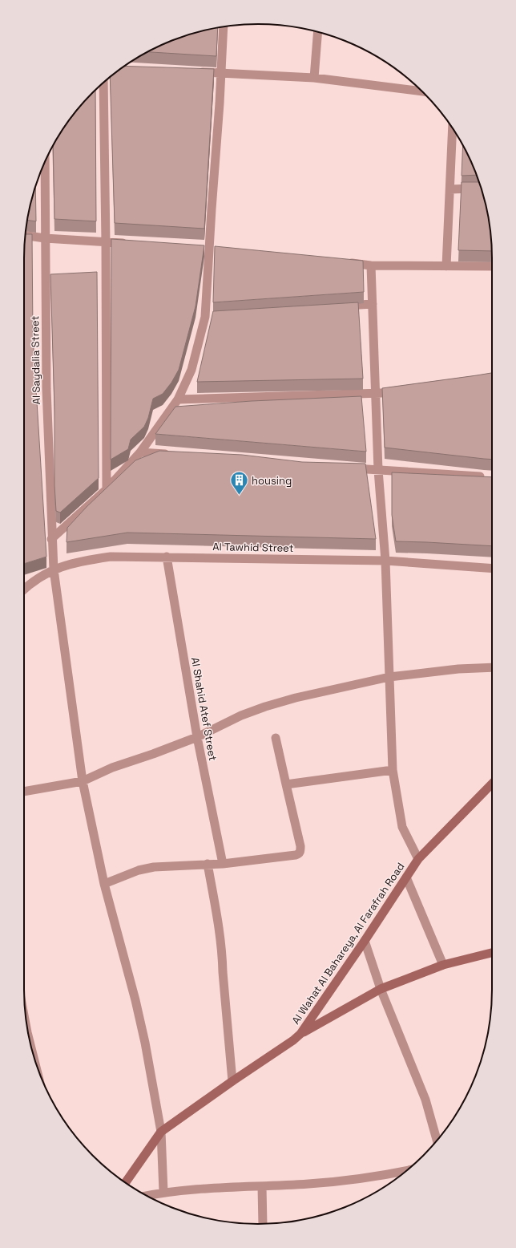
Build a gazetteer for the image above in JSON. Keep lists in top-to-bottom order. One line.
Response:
{"streets":{"main road":["Al Wahat Al Bahareya, Al Farafrah Road"],"street":["Al Saydalia Street","Al Tawhid Street","Al Shahid Atef Street"]},"crossings":[["Al Saydalia Street","Al Tawhid Street"],["Al Saydalia Street","Al Wahat Al Bahareya, Al Farafrah Road"],["Al Tawhid Street","Al Shahid Atef Street"]],"places":{"building":["housing"]}}
